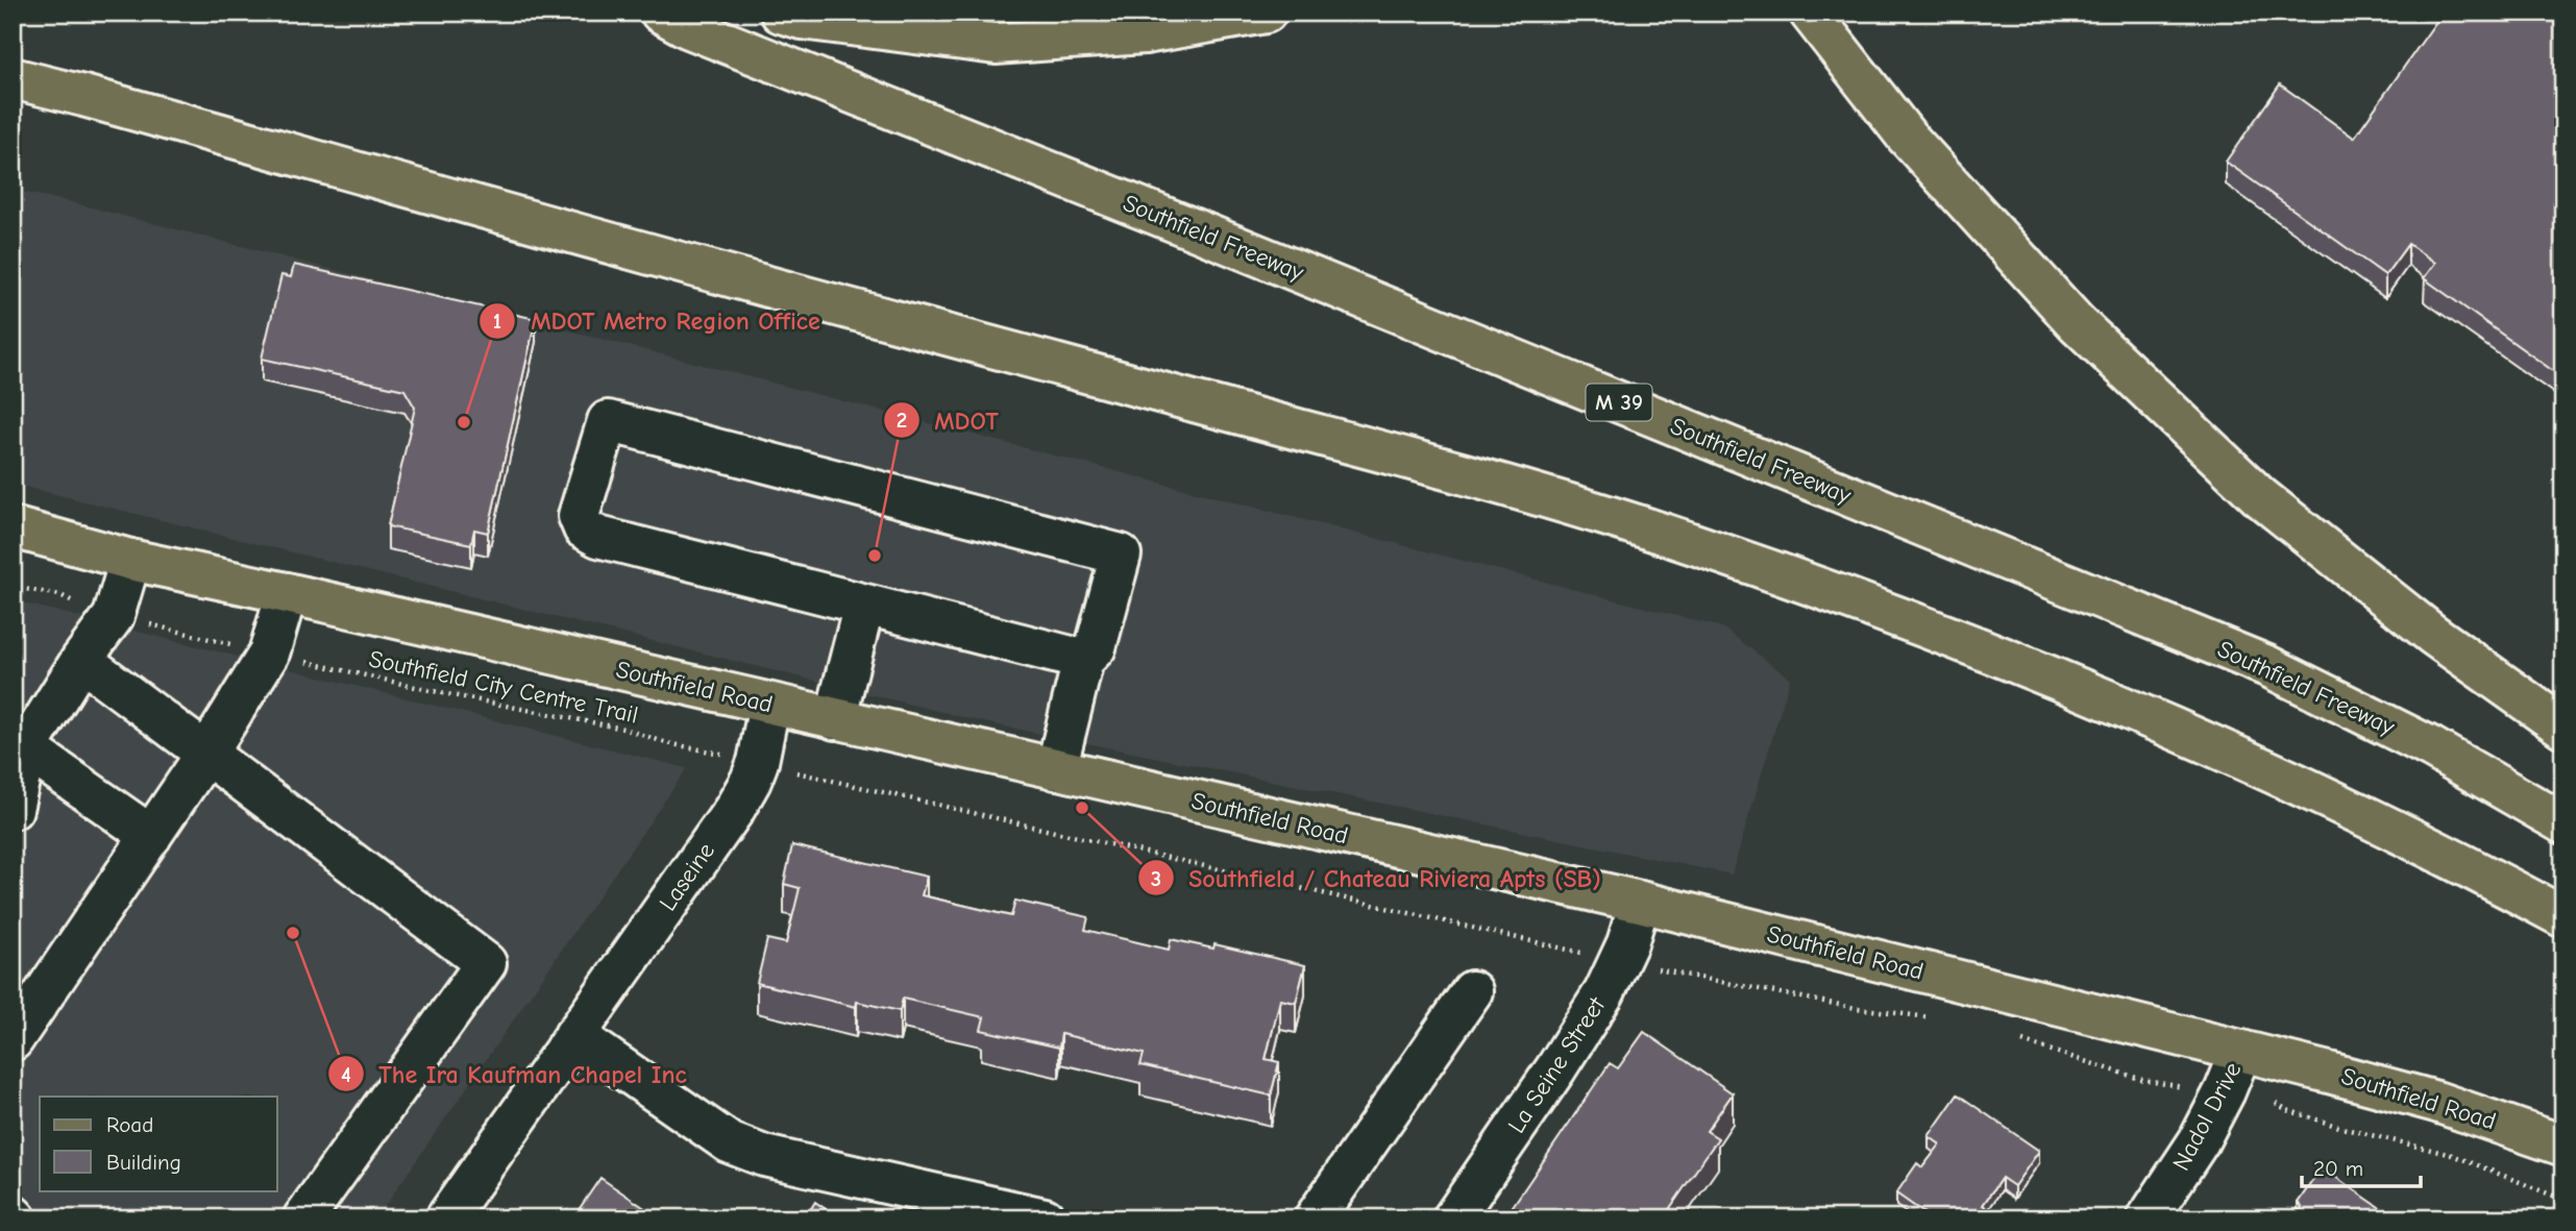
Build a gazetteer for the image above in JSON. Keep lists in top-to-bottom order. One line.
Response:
{"streets":{"main road":["Southfield Freeway","M 39","Southfield Road"],"street":["Laseine","La Seine Street","Nadol Drive"],"path":["Southfield City Centre Trail"]},"crossings":[["Southfield Road","Laseine"],["Southfield Road","La Seine Street"],["Southfield Road","Nadol Drive"]],"places":["MDOT Metro Region Office","MDOT","Southfield / Chateau Riviera Apts (SB)","The Ira Kaufman Chapel Inc"],"legend":["Road","Building"],"scale_bar":"20 m"}
